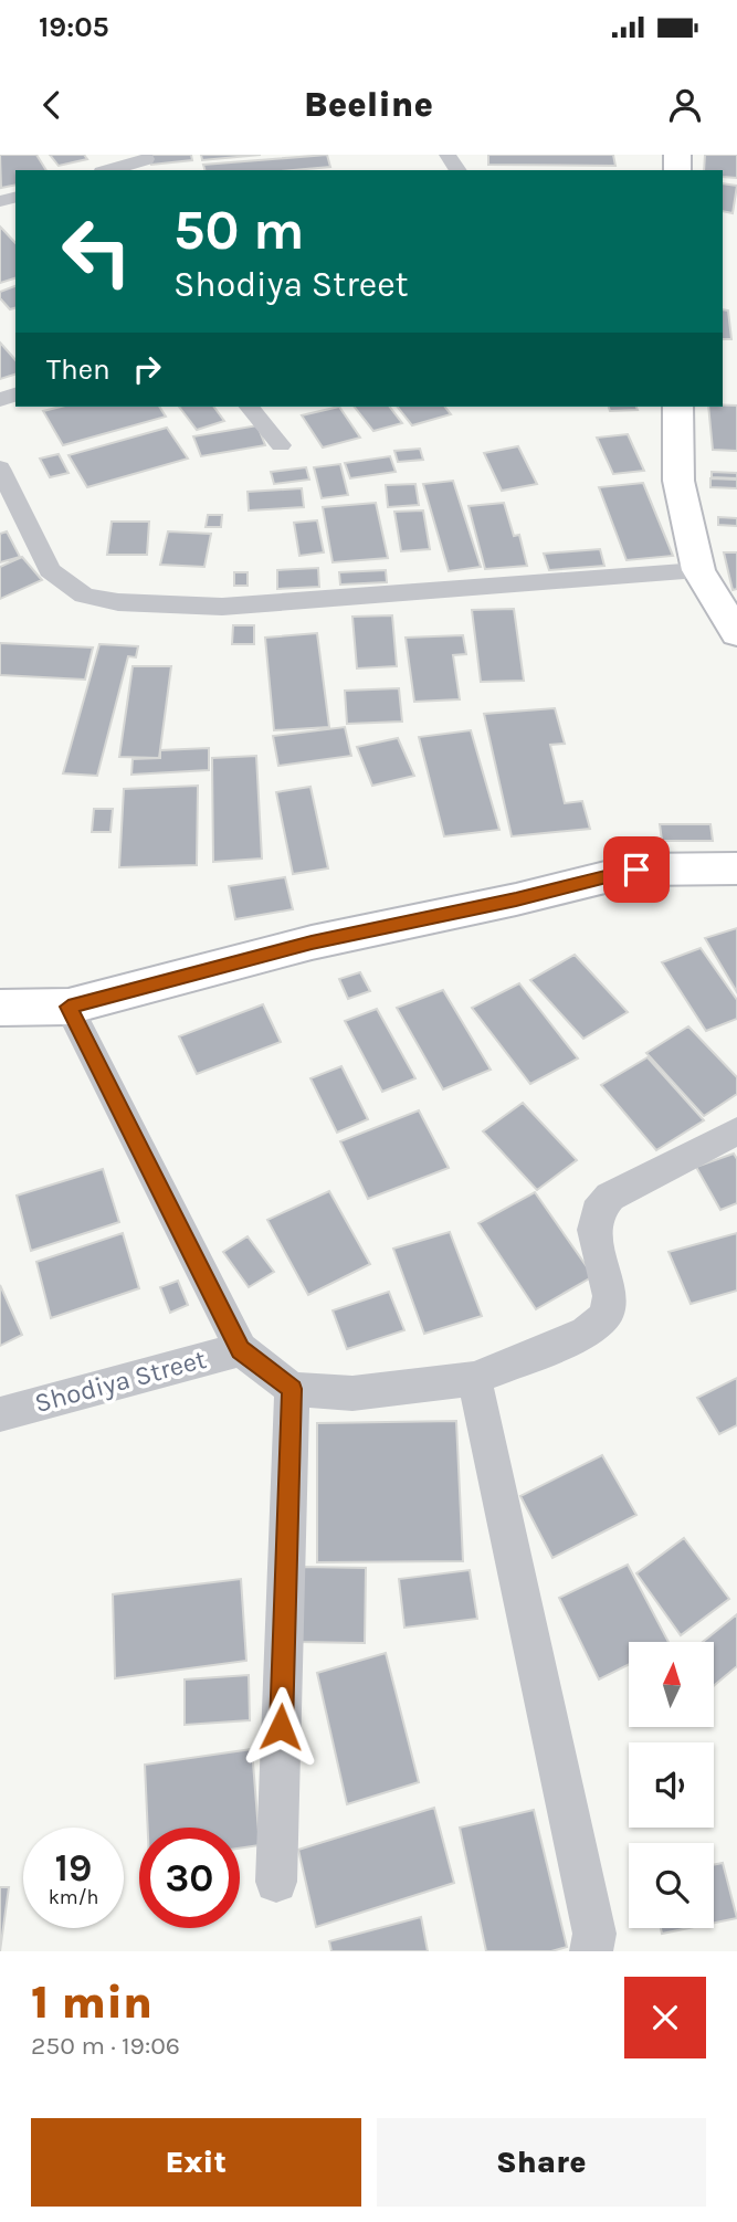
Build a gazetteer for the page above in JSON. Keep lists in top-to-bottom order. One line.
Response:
{"streets":{"street":["Shodiya Street"]},"north":"top","page":{"status":"19:05","header":"Beeline","turn":["50 m","Shodiya Street"],"then":"Then","speed":"19 km/h","limit":"30","heading":["1 min","250 m · 19:06"],"buttons":["Exit","Share"]}}
